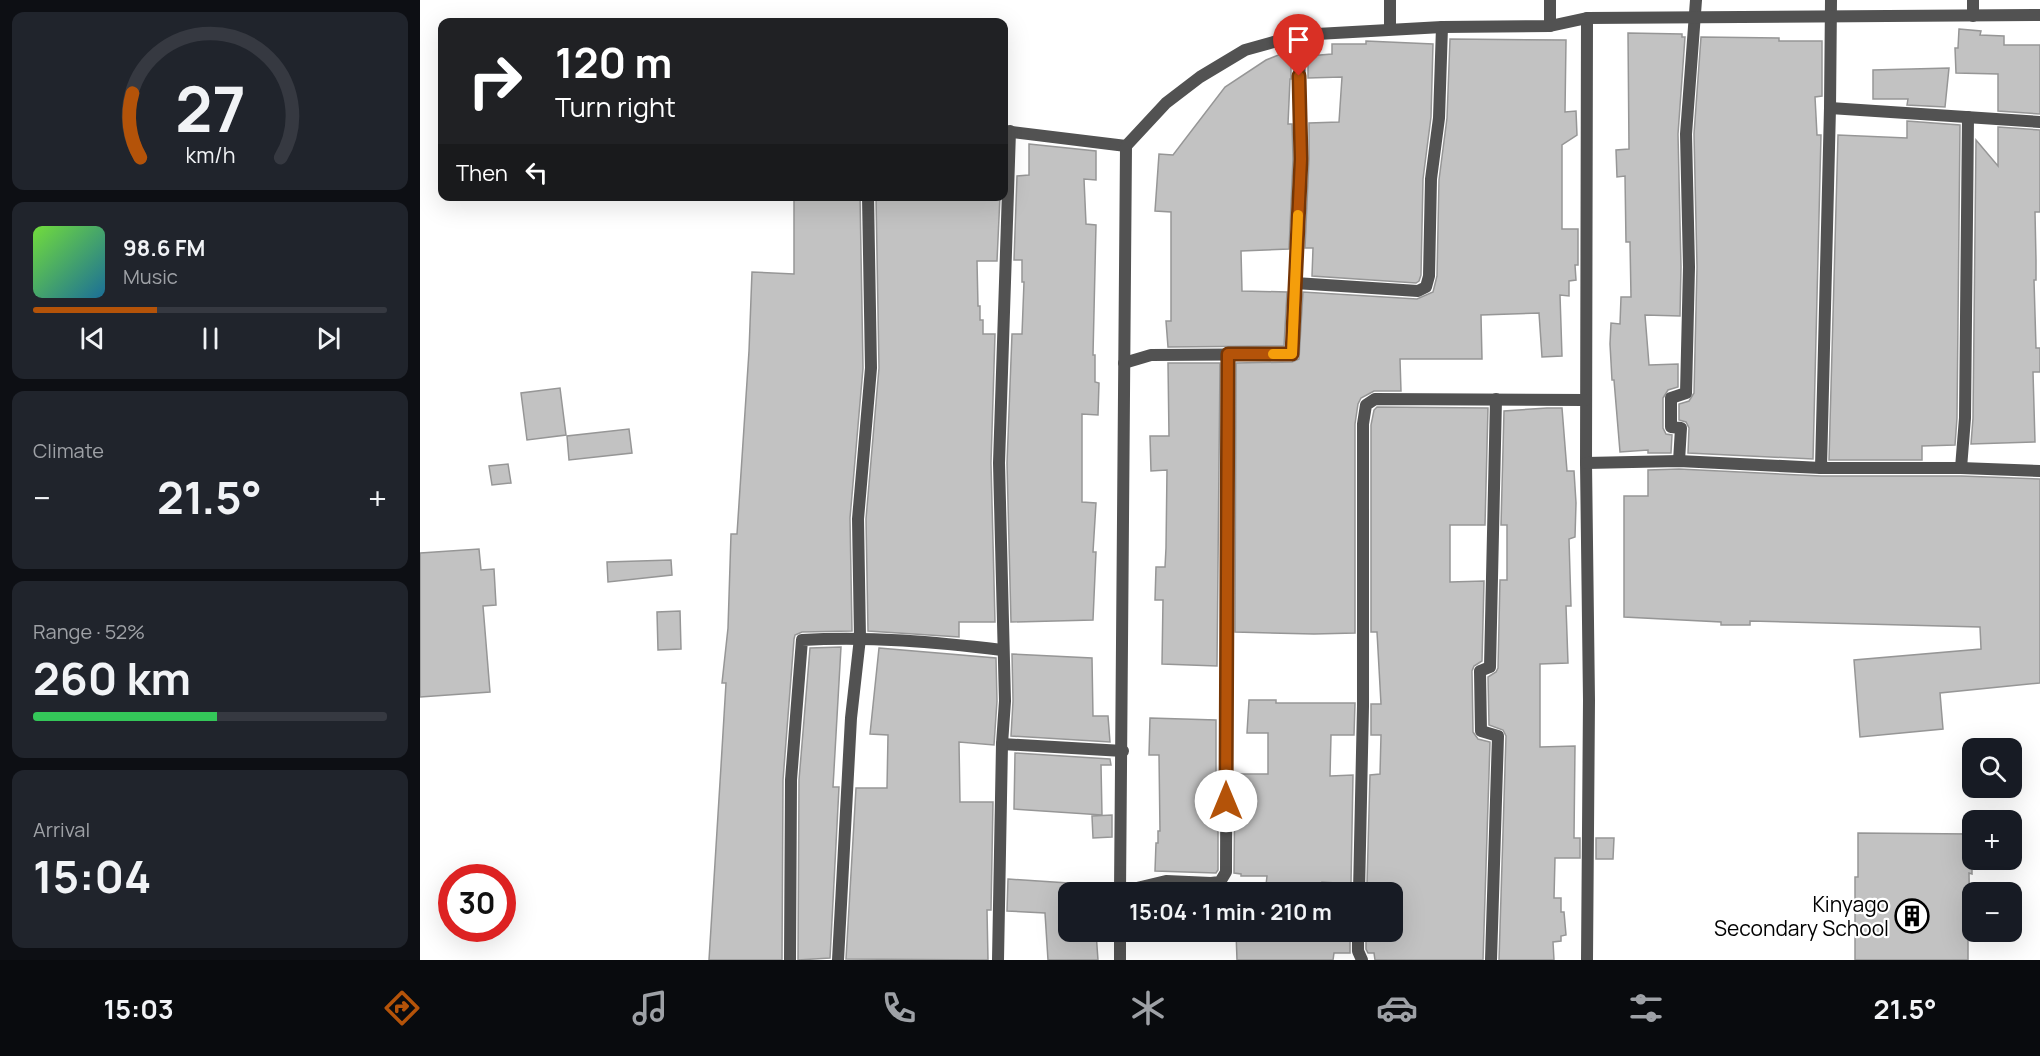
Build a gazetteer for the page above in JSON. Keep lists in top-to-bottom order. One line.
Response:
{"places":{"building":["Kinyago Secondary School"]},"page":{"turn":["120 m","Turn right"],"then":"Then","song":["98.6 FM","Music"],"tile":["Climate",["Range · 52%","260 km"],["Arrival","15:04"]],"heat":["−","21.5°","+"],"map_buttons":["+","−"],"limit":"30","trip":"15:04 · 1 min · 210 m","tabs":["15:03","21.5°"],"gauge":["27","km/h"]}}
